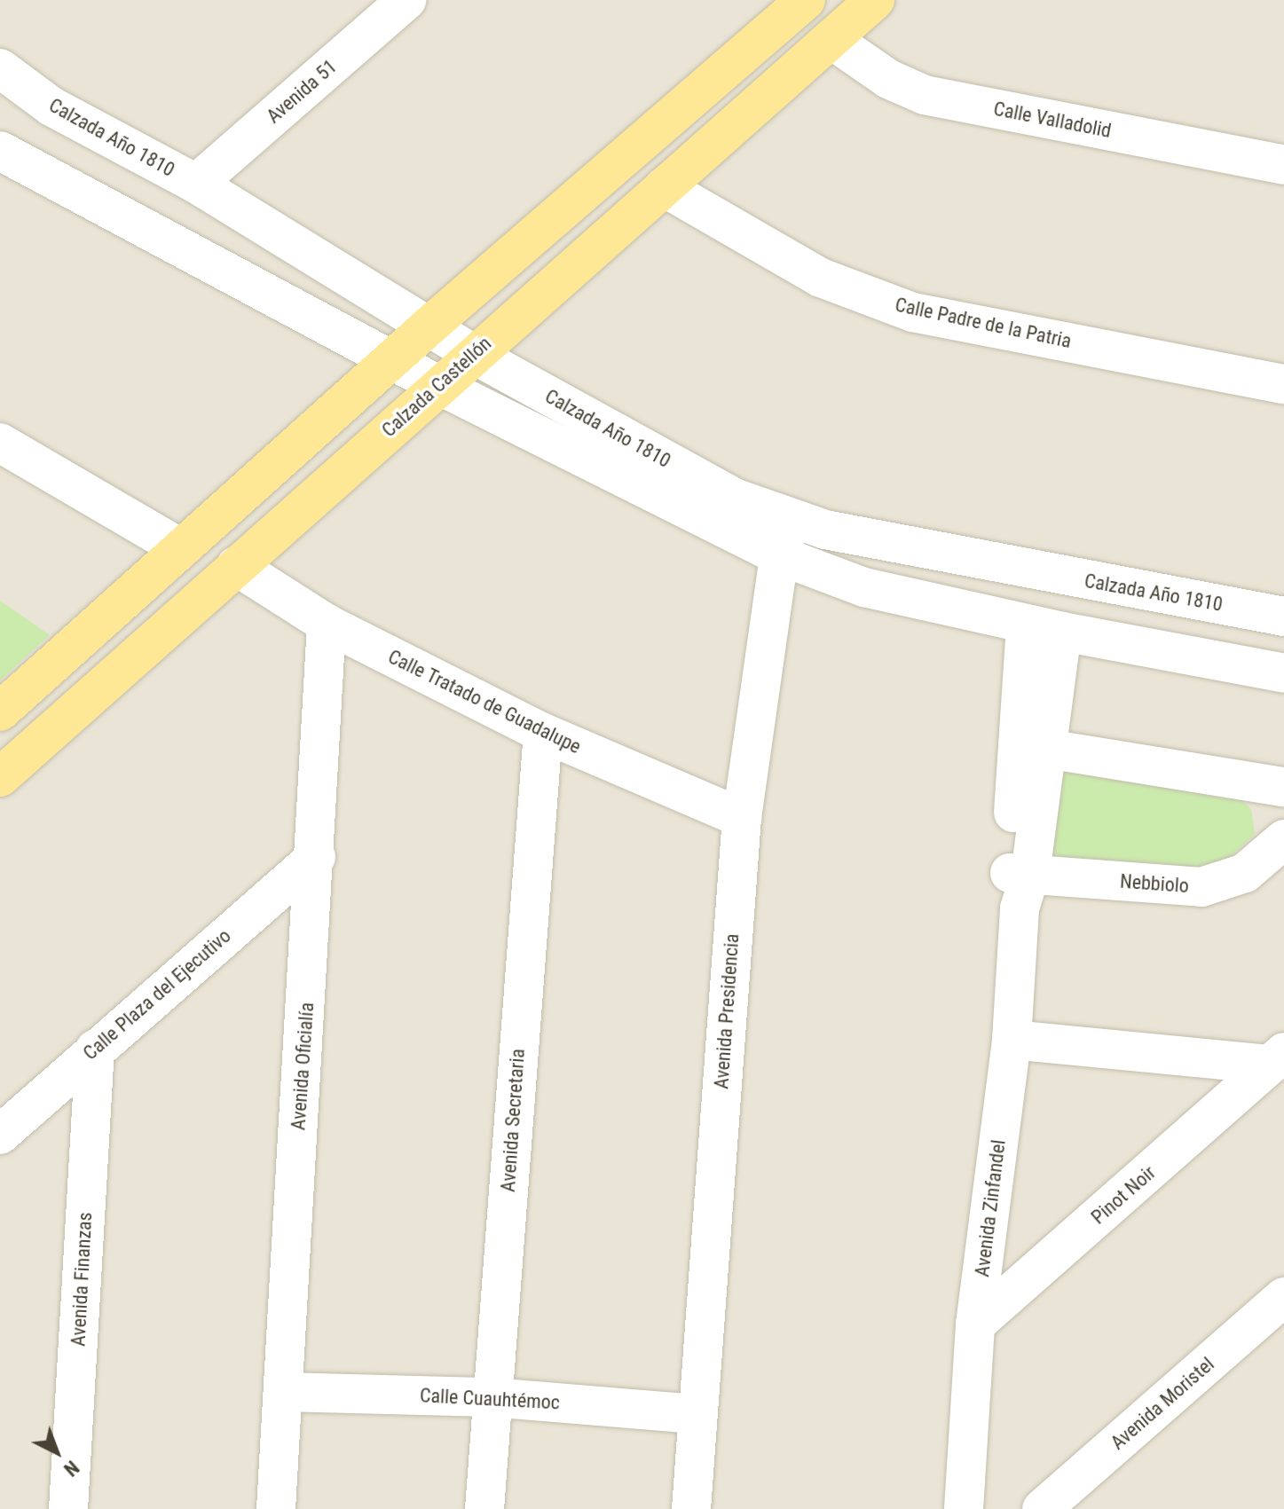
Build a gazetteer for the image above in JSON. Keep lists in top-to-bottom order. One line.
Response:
{"streets":{"main road":["Calzada Castellón"],"street":["Avenida 51","Calle Valladolid","Calzada Año 1810","Calle Padre de la Patria","Calle Tratado de Guadalupe","Nebbiolo","Calle Plaza del Ejecutivo","Avenida Presidencia","Avenida Oficialía","Avenida Secretaria","Pinot Noir","Avenida Zinfandel","Avenida Finanzas","Calle Cuauhtémoc","Avenida Moristel"]},"crossings":[["Avenida 51","Calzada Año 1810"],["Calle Valladolid","Calzada Castellón"],["Calzada Año 1810","Calzada Castellón"],["Calzada Año 1810","Avenida Presidencia"],["Calzada Año 1810","Avenida Zinfandel"],["Calle Padre de la Patria","Calzada Castellón"],["Calzada Castellón","Calle Tratado de Guadalupe"],["Calle Tratado de Guadalupe","Avenida Presidencia"],["Calle Tratado de Guadalupe","Avenida Oficialía"],["Calle Tratado de Guadalupe","Avenida Secretaria"],["Nebbiolo","Avenida Zinfandel"],["Calle Plaza del Ejecutivo","Avenida Oficialía"],["Calle Plaza del Ejecutivo","Avenida Finanzas"],["Avenida Presidencia","Calle Cuauhtémoc"],["Avenida Oficialía","Calle Cuauhtémoc"],["Avenida Secretaria","Calle Cuauhtémoc"],["Pinot Noir","Avenida Zinfandel"]],"north":"bottom right"}
